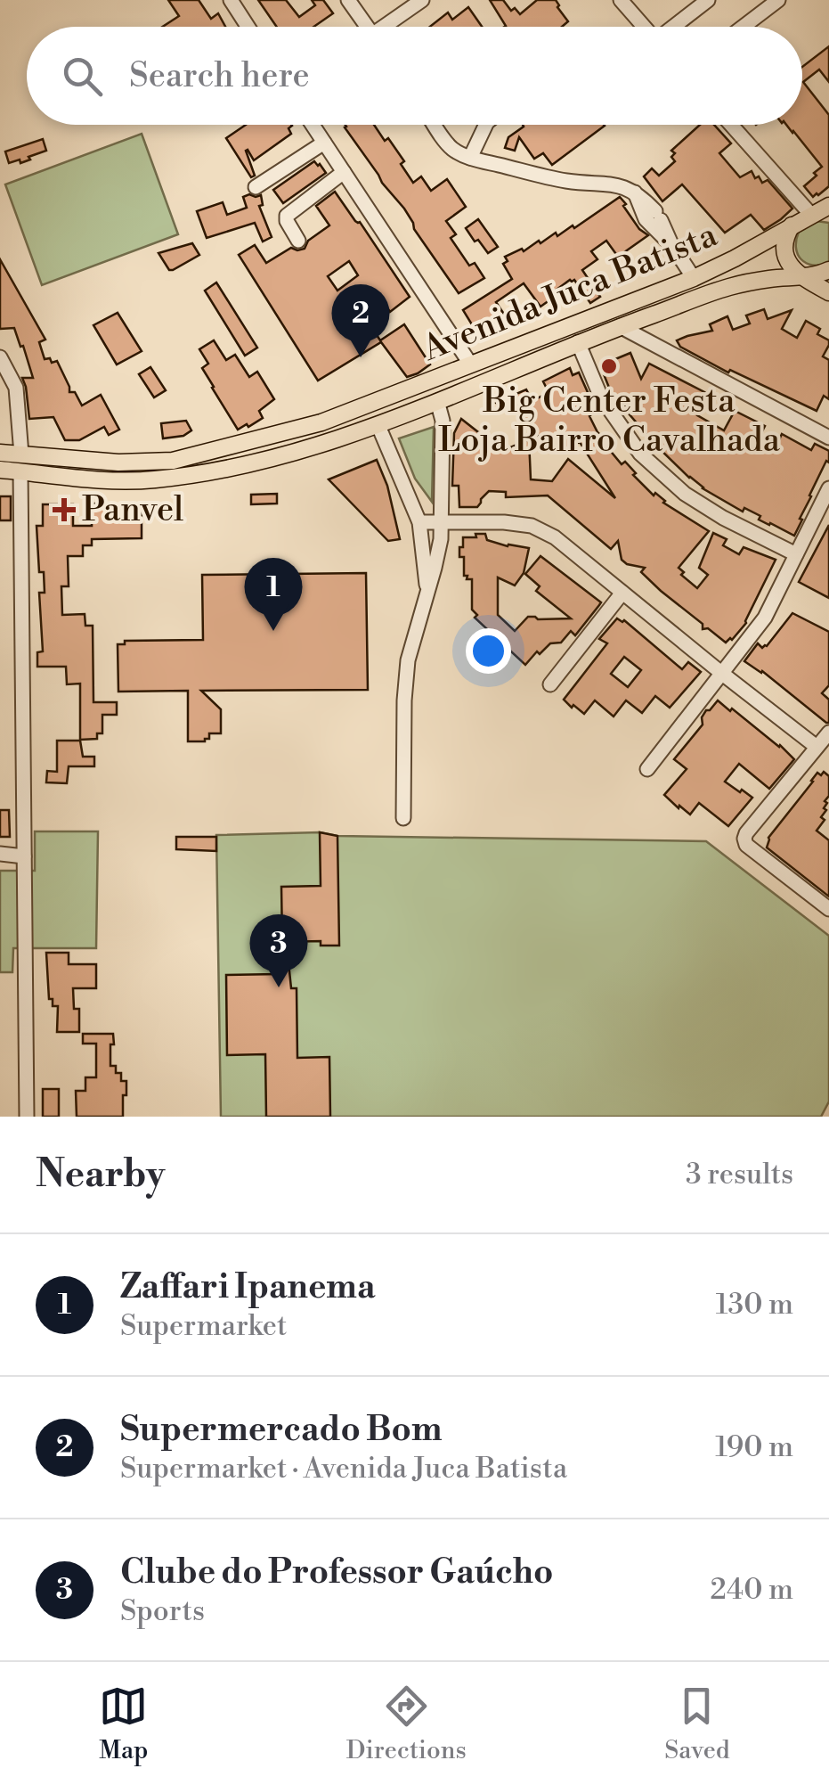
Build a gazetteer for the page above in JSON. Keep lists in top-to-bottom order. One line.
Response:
{"streets":{"main road":["Avenida Juca Batista"]},"places":{"other":["Big Center Festa Loja Bairro Cavalhada"],"health":["Panvel"]},"page":{"search":"Search here","pins":["2","1","3"],"heading":["Nearby","3 results"],"list":[{"mark":"1","name":"Zaffari Ipanema","note":"Supermarket","value":"130 m"},{"mark":"2","name":"Supermercado Bom","note":"Supermarket · Avenida Juca Batista","value":"190 m"},{"mark":"3","name":"Clube do Professor Gaúcho","note":"Sports","value":"240 m"}],"nav":["Map","Directions","Saved"]}}
